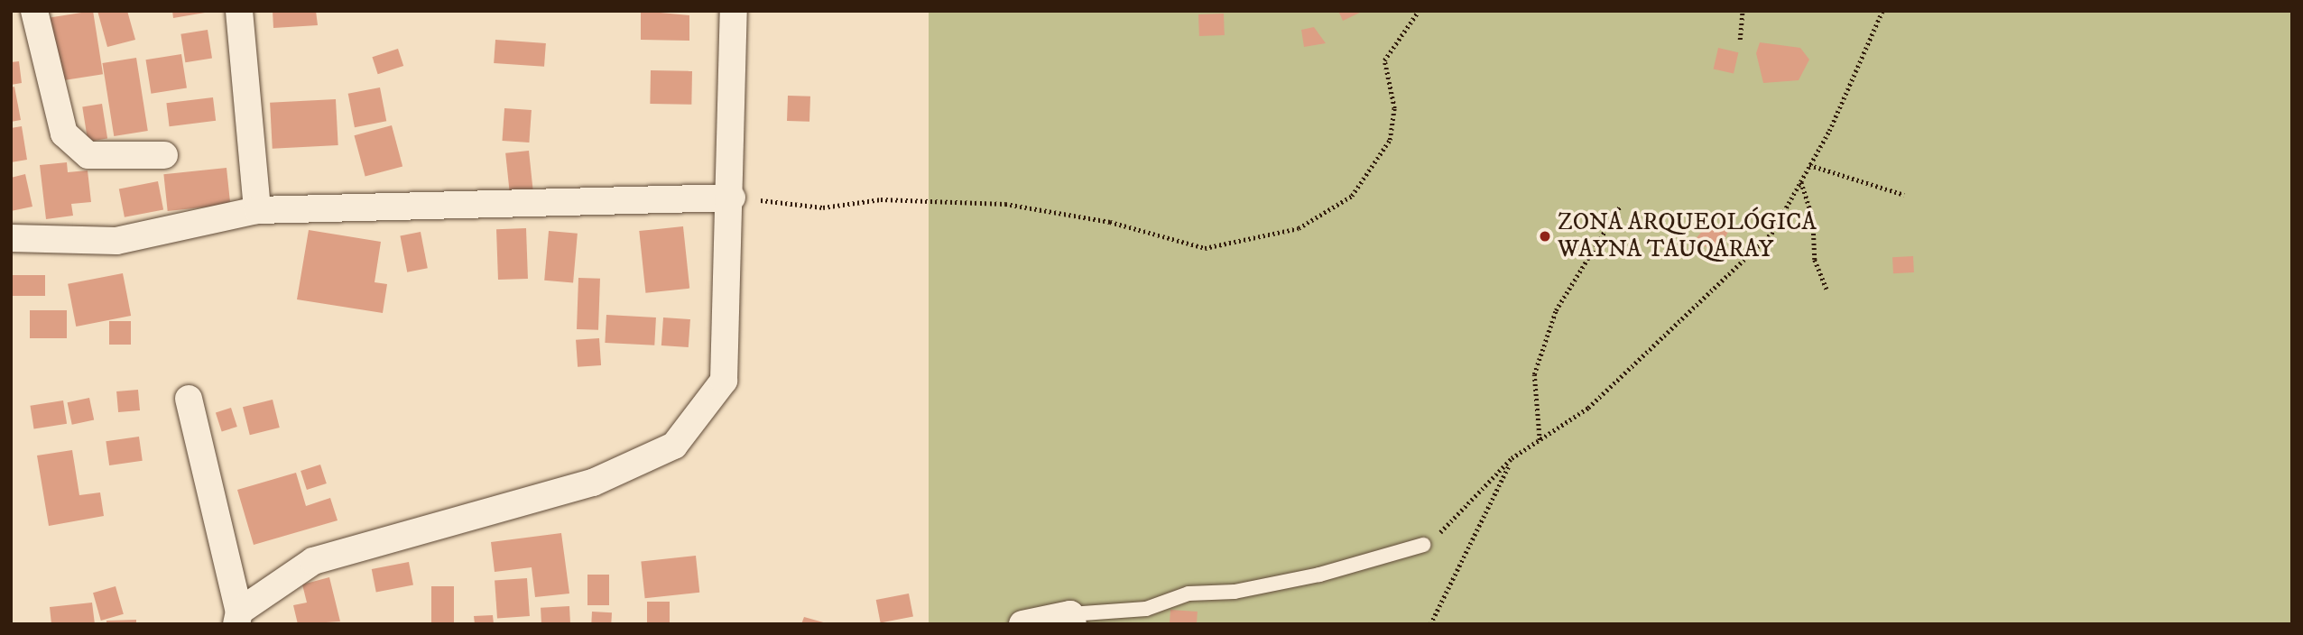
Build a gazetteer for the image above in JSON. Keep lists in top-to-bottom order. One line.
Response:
{"places":["ZONA ARQUEOLÓGICA WAYNA TAUQARAY"]}
